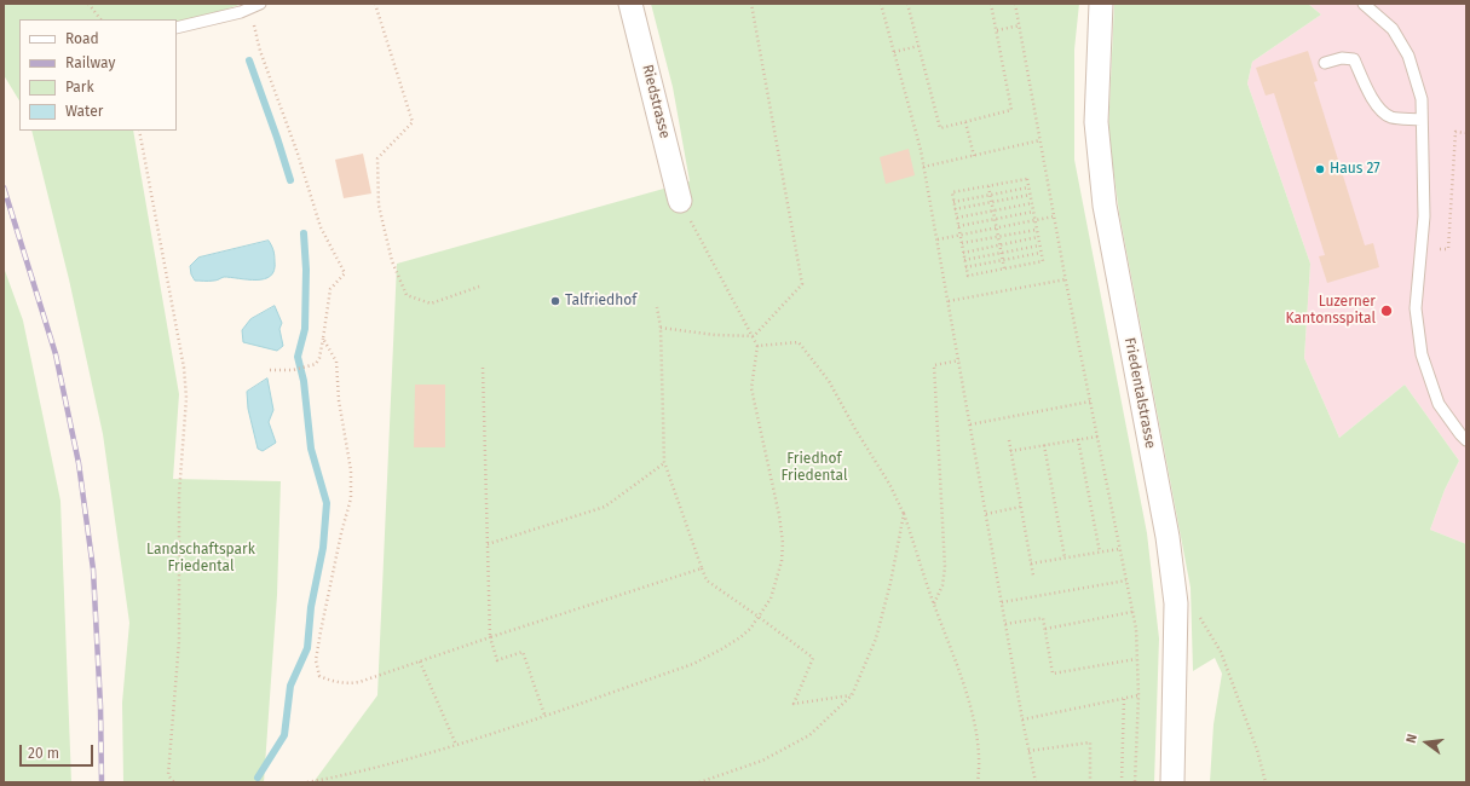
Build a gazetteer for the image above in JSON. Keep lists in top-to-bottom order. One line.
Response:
{"streets":{"street":["Riedstrasse","Friedentalstrasse"]},"parks":["Friedhof Friedental","Landschaftspark Friedental"],"places":["Haus 27","Talfriedhof","Luzerner Kantonsspital"],"legend":["Road","Railway","Park","Water"],"scale_bar":"20 m","north":"left"}
